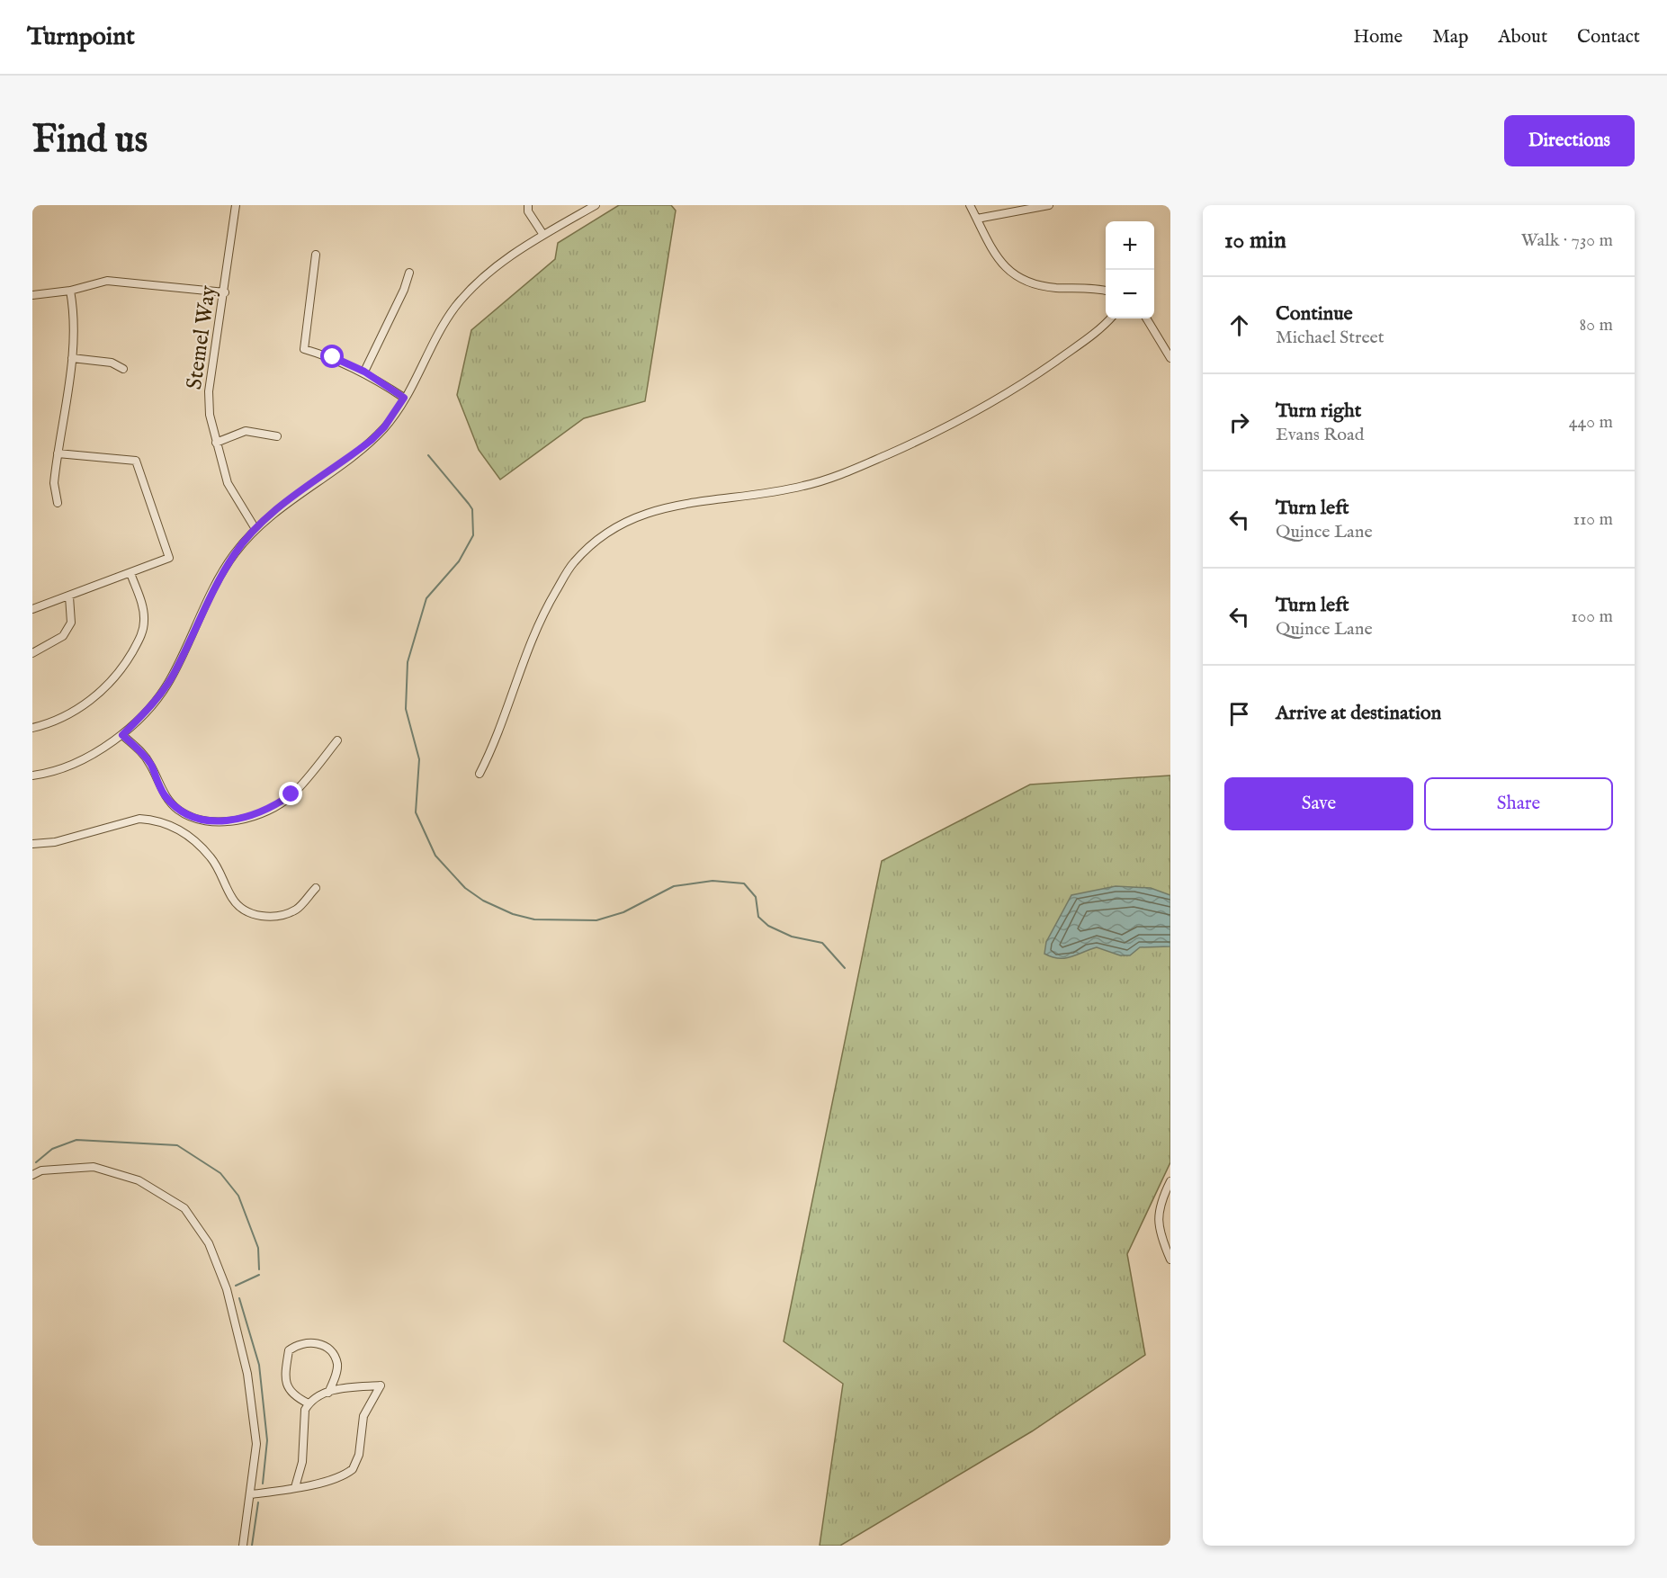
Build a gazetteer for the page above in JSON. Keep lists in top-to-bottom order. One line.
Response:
{"streets":{"street":["Stemel Way"]},"page":{"header":"Turnpoint","nav":["Home","Map","About","Contact"],"buttons":["Directions",["Save","Share"]],"title":"Find us","heading":["10 min","Walk · 730 m"],"map_buttons":["+","−"],"list":[["Continue","Michael Street","80 m"],["Turn right","Evans Road","440 m"],["Turn left","Quince Lane","110 m"],["Turn left","Quince Lane","100 m"],"Arrive at destination"]}}
